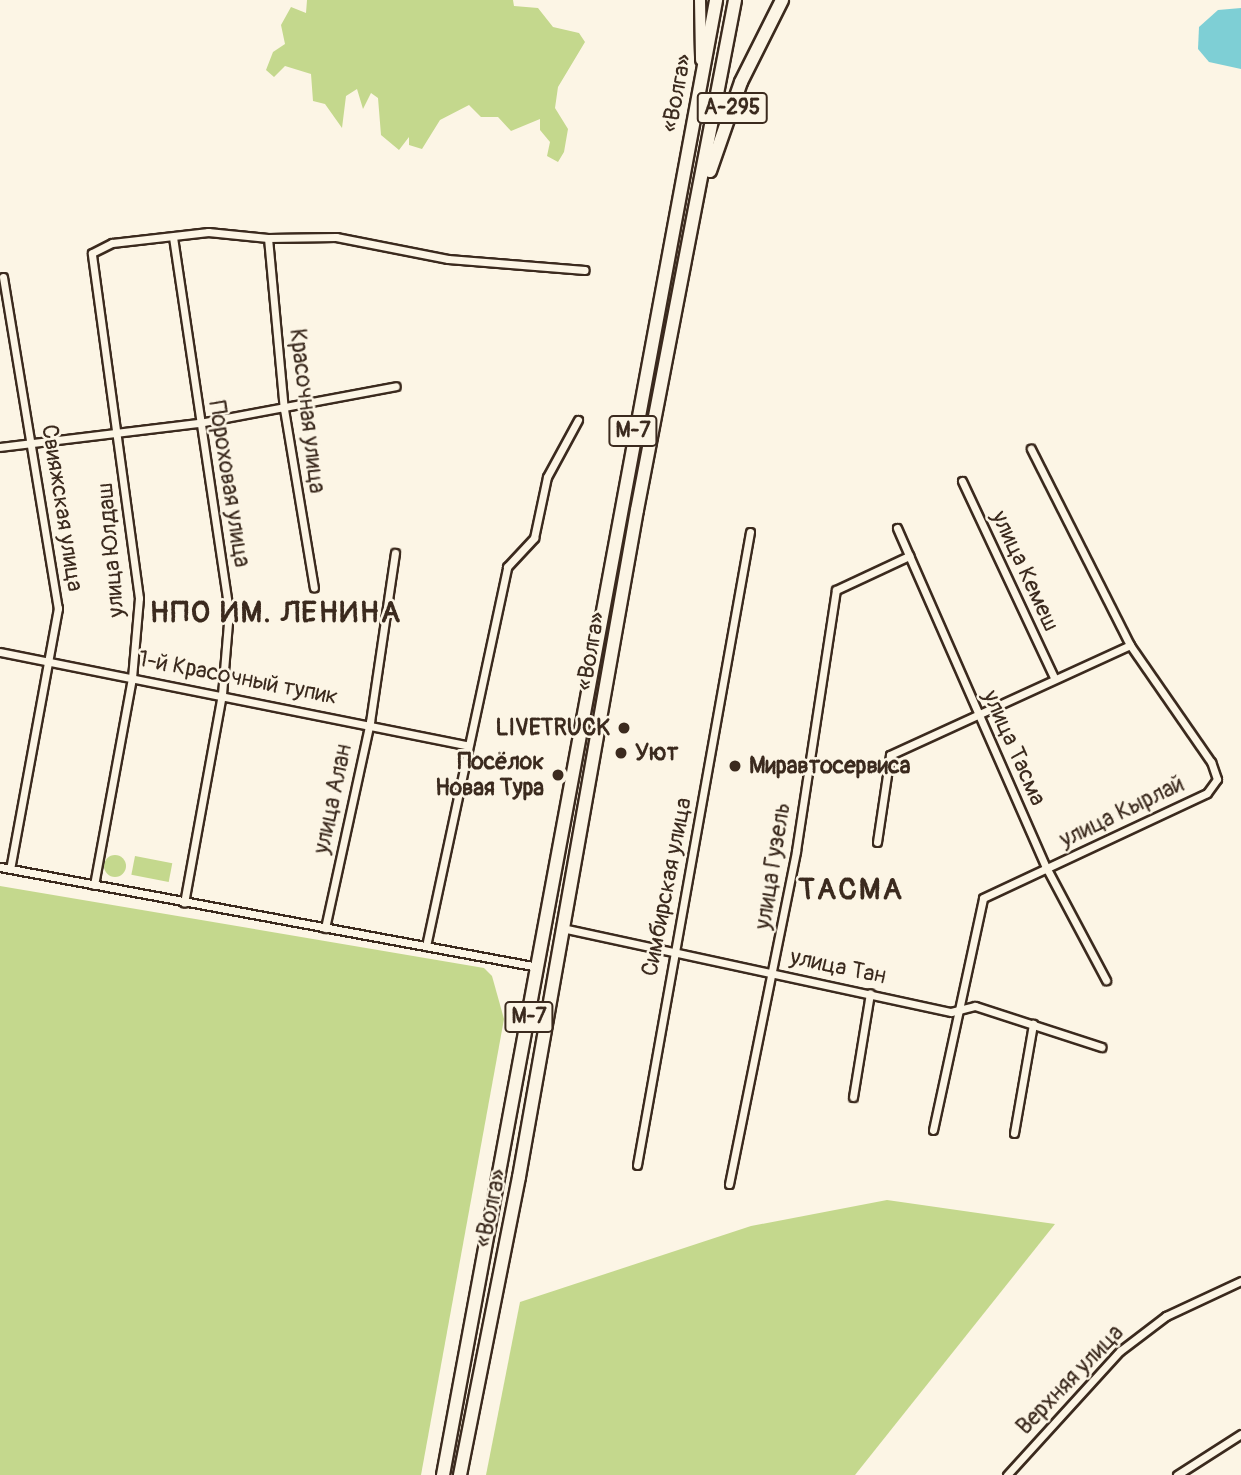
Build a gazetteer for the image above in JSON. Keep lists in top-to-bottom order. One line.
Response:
{"streets":{"highway":["«Волга»","А-295","М-7"],"street":["Красочная улица","Пороховая улица","Свияжская улица","улица Юлдаш","улица Кемеш","1-й Красочный тупик","улица Тасма","улица Алан","улица Кырлай","улица Гузель","Симбирская улица","улица Тан","Верхняя улица"]},"crossings":[["«Волга»","А-295"],["«Волга»","улица Тан"],["Пороховая улица","улица Юлдаш"],["Пороховая улица","1-й Красочный тупик"],["Свияжская улица","1-й Красочный тупик"],["улица Юлдаш","1-й Красочный тупик"],["1-й Красочный тупик","улица Алан"],["улица Тасма","улица Кырлай"],["улица Тасма","улица Гузель"],["улица Кырлай","улица Тан"],["улица Гузель","улица Тан"],["Симбирская улица","улица Тан"]],"districts":["НПО ИМ. ЛЕНИНА","ТАСМА"],"places":["LIVETRUCK","Уют","Миравтосервиса","Посёлок Новая Тура"]}
